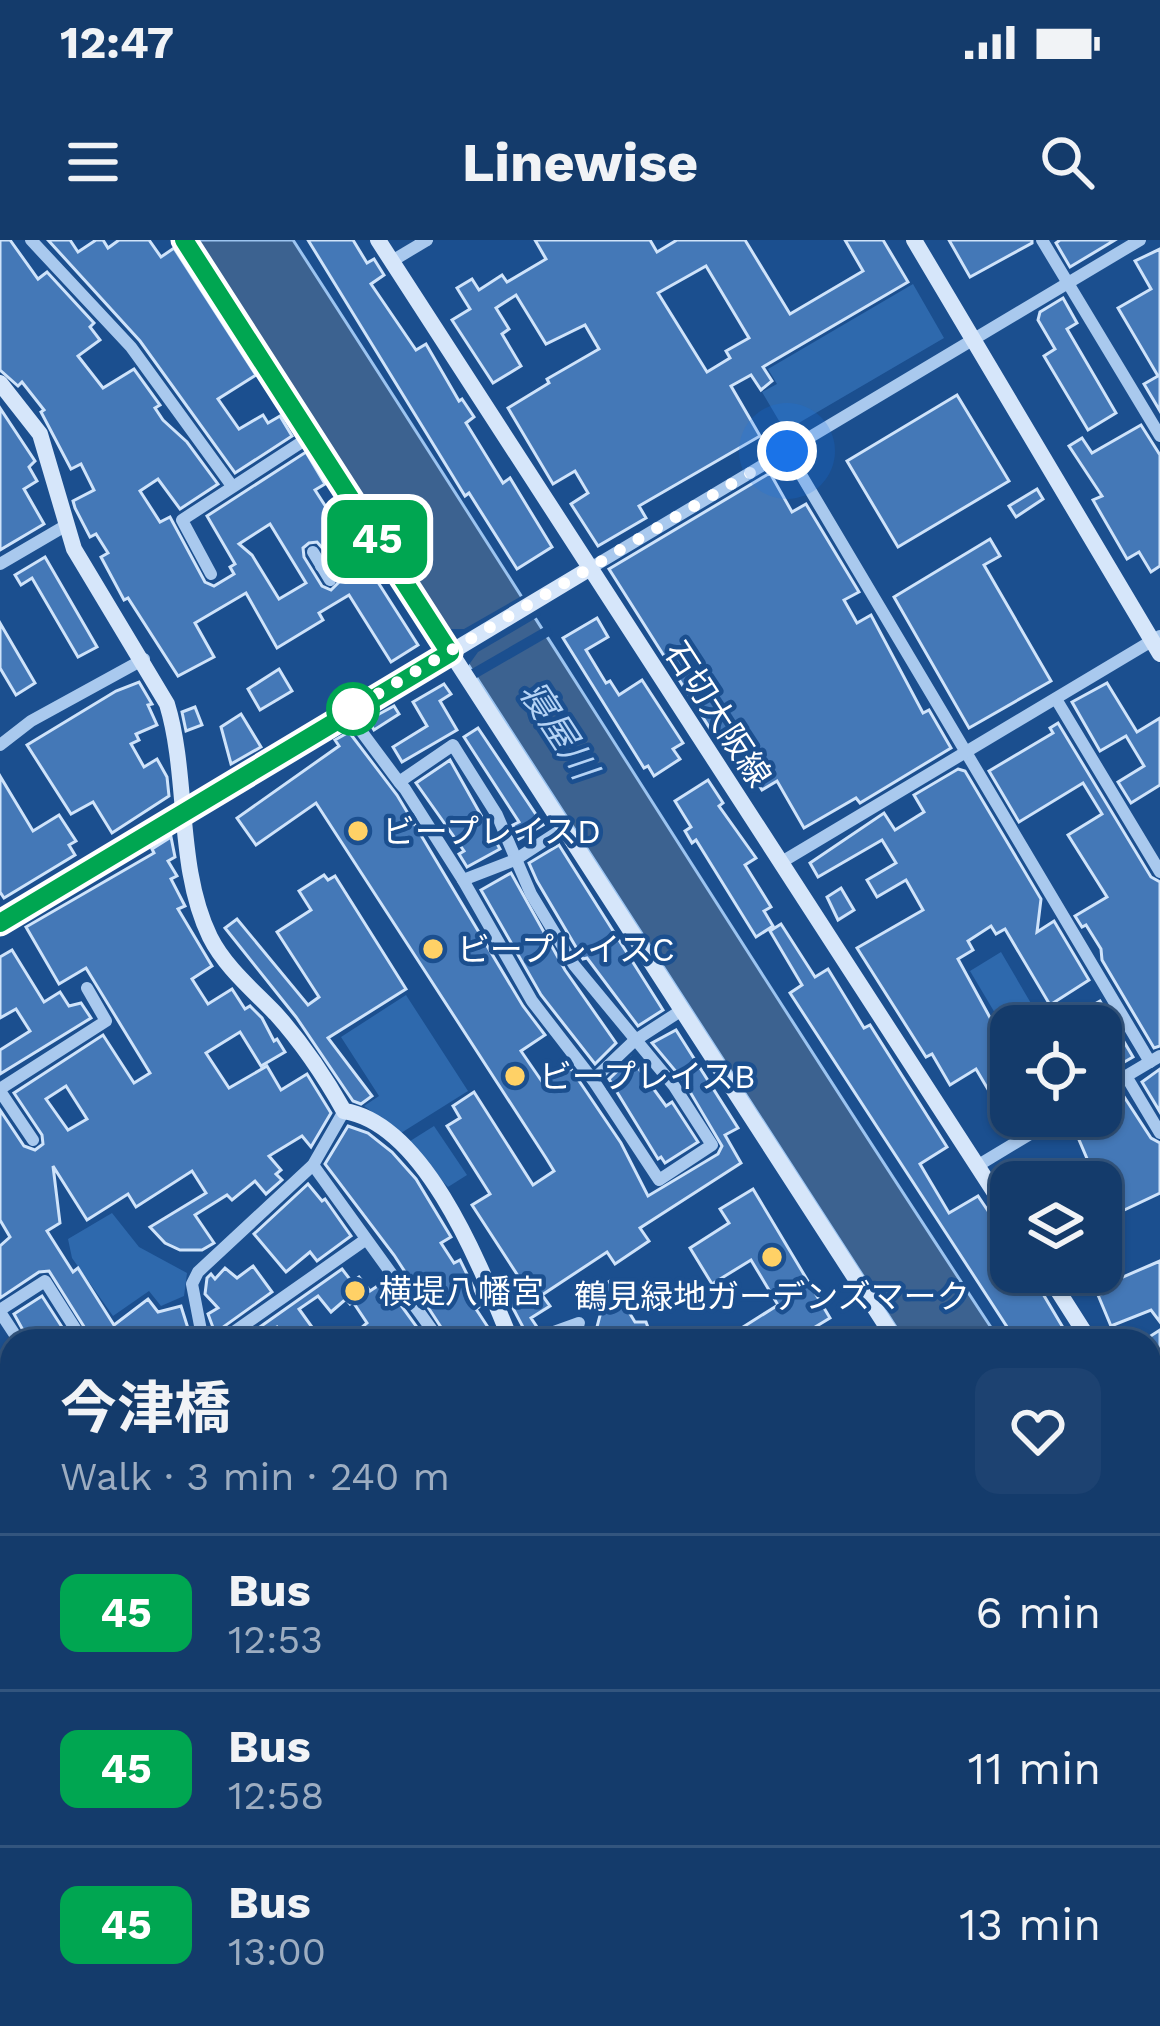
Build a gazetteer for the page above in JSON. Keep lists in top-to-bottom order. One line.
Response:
{"streets":{"street":["石切大阪線"]},"water":["寝屋川"],"places":["ビープレイスD","ビープレイスC","ビープレイスB","鶴見緑地ガーデンズマーク","横堤八幡宮"],"lines":["bus line 45"],"page":{"status":"12:47","header":"Linewise","on_map":"45","heading":["今津橋","Walk · 3 min · 240 m"],"list":[{"mark":"45","name":"Bus","note":"12:53","value":"6 min"},{"mark":"45","name":"Bus","note":"12:58","value":"11 min"},{"mark":"45","name":"Bus","note":"13:00","value":"13 min"}]}}
